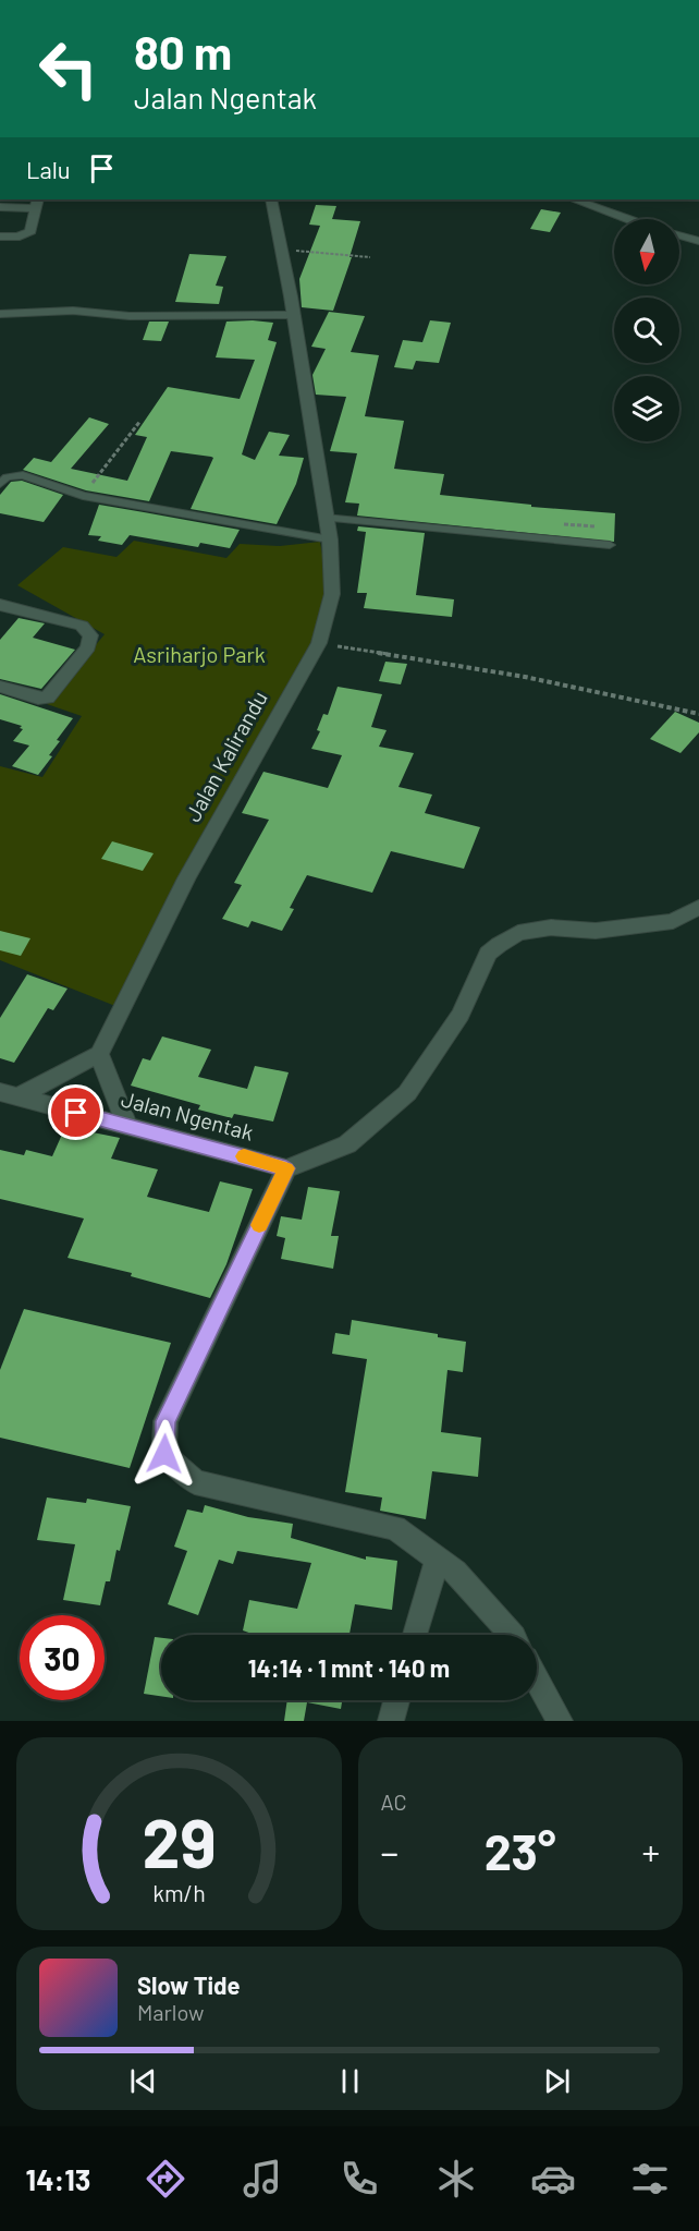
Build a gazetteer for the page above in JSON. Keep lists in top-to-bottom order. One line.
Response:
{"streets":{"street":["Jalan Kalirandu","Jalan Ngentak"]},"parks":["Asriharjo Park"],"north":"bottom","page":{"turn":["80 m","Jalan Ngentak"],"then":"Lalu","limit":"30","trip":"14:14 · 1 mnt · 140 m","tile":"AC","heat":["−","23°","+"],"song":["Slow Tide","Marlow"],"tabs":"14:13","gauge":["29","km/h"]}}
